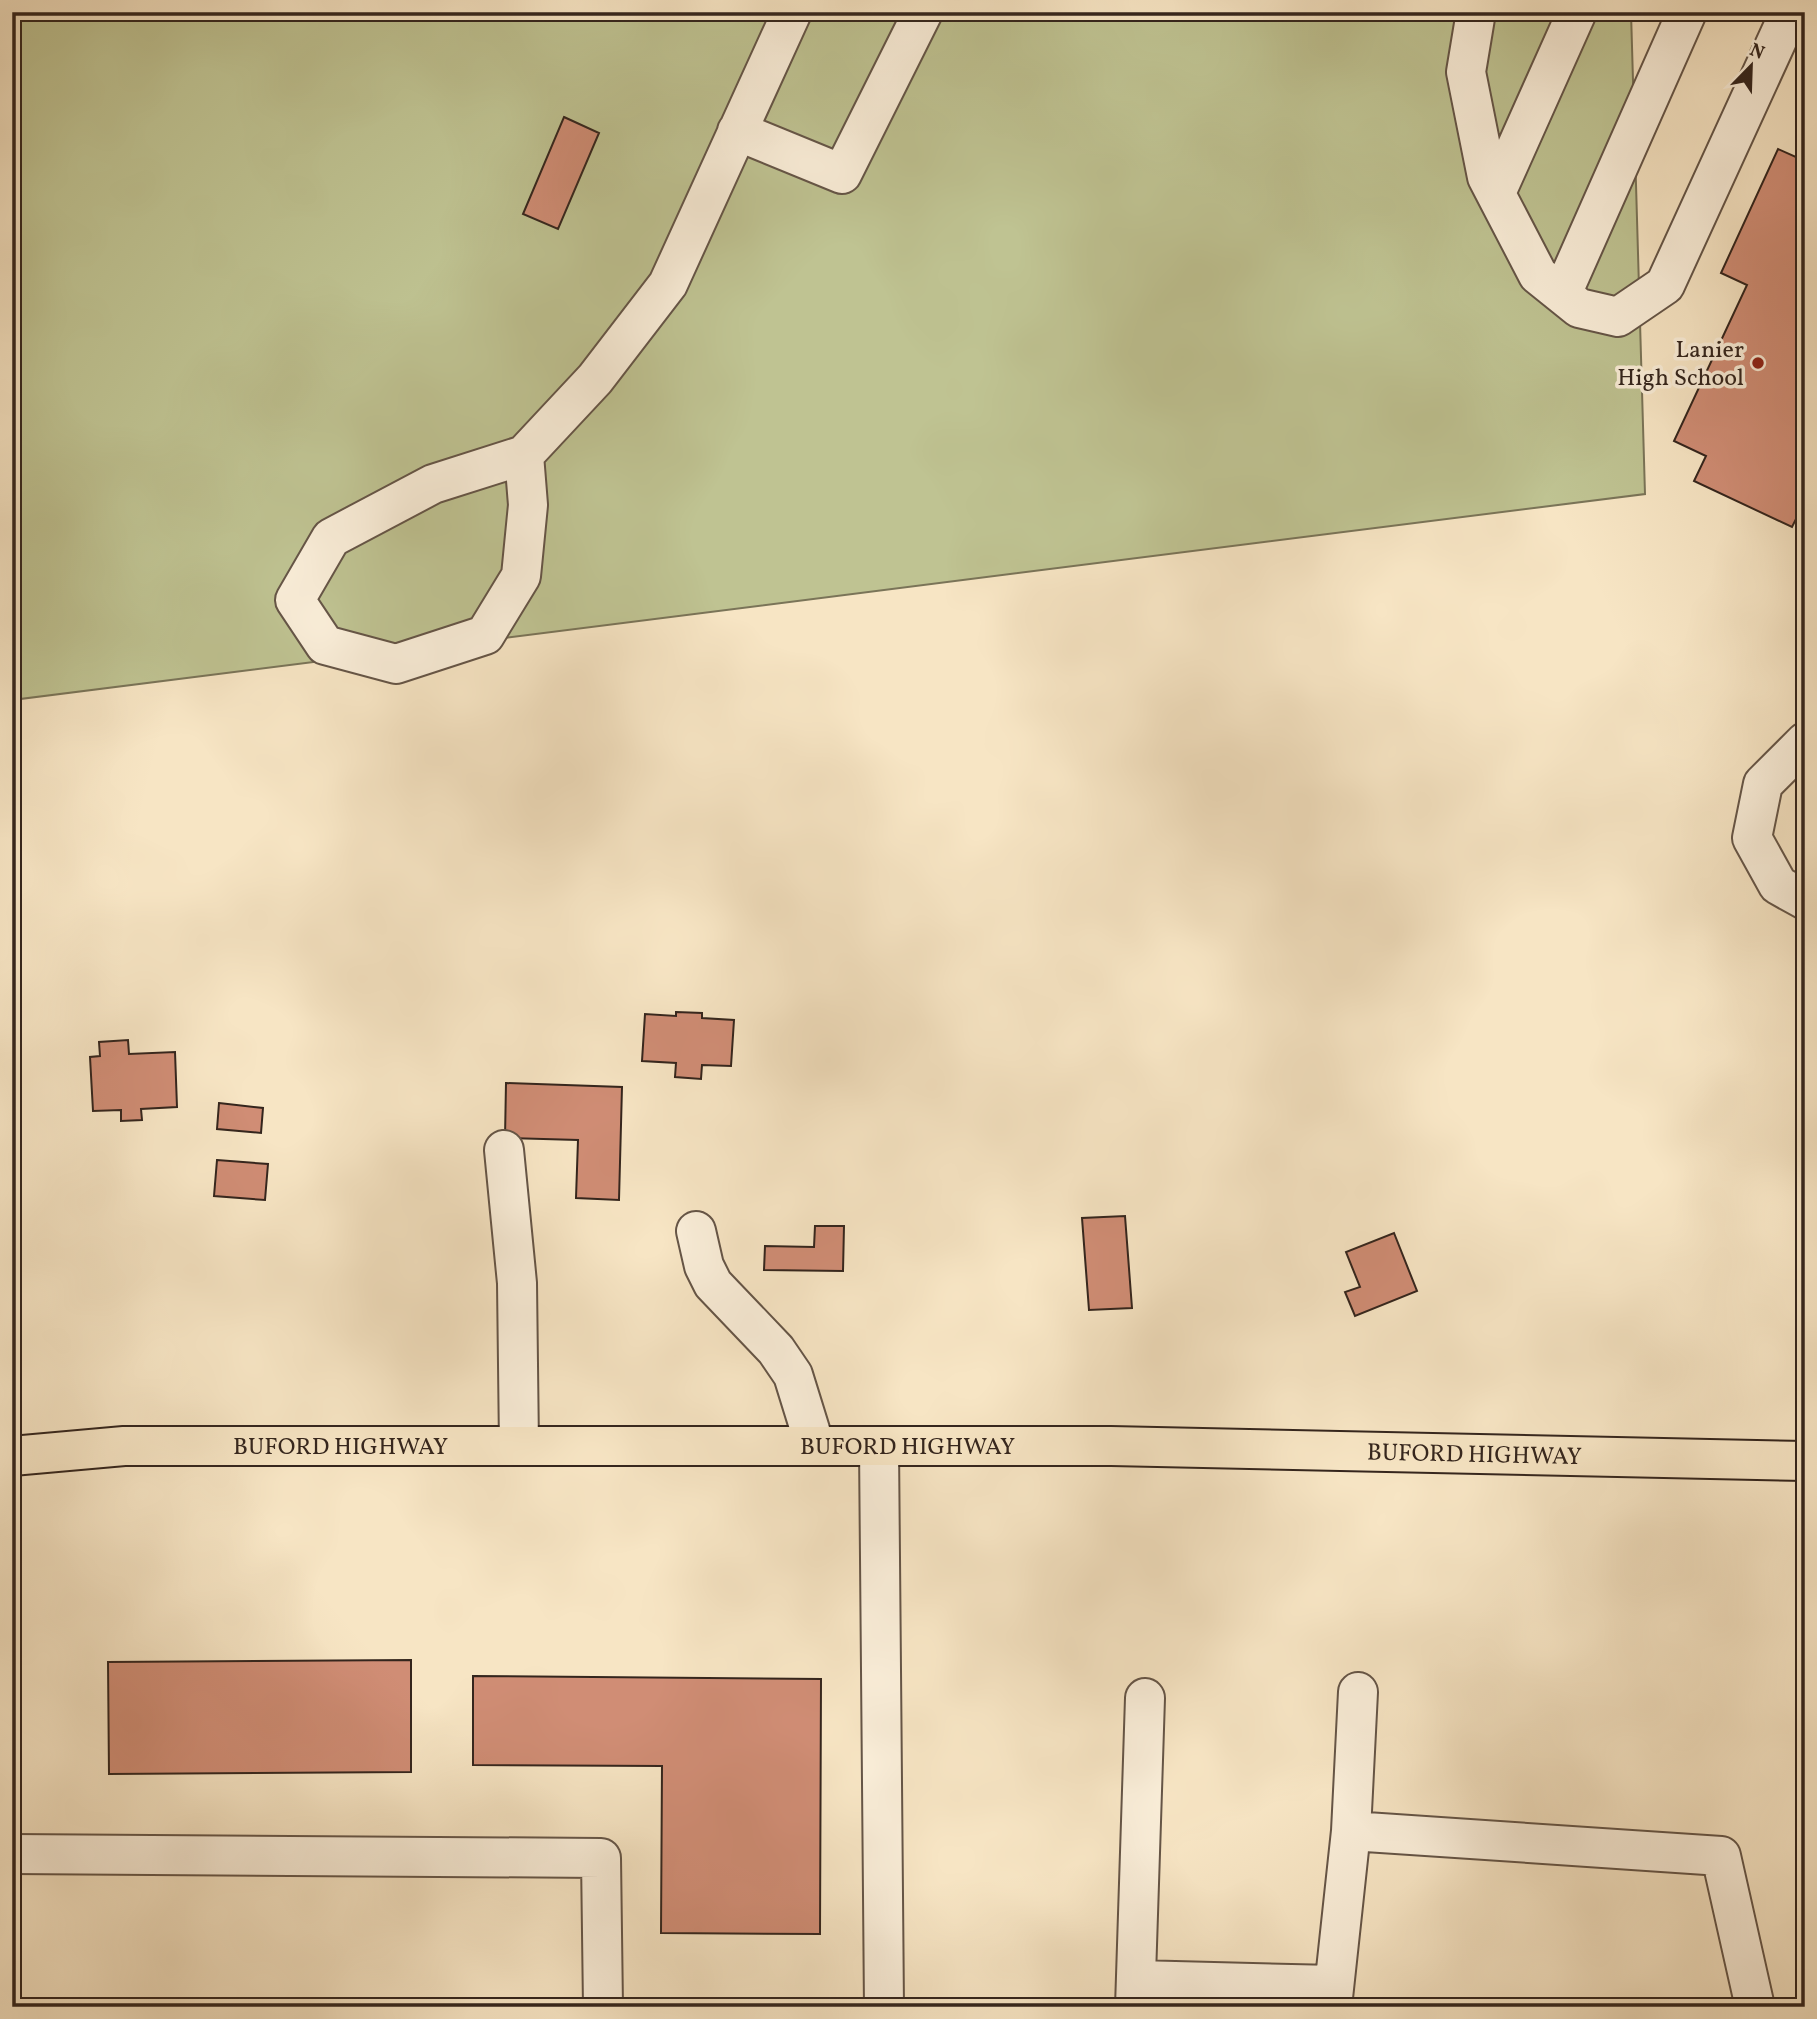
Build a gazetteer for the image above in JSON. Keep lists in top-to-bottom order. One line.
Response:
{"streets":{"main road":["BUFORD HIGHWAY"]},"places":["Lanier High School"],"north":"top right"}
